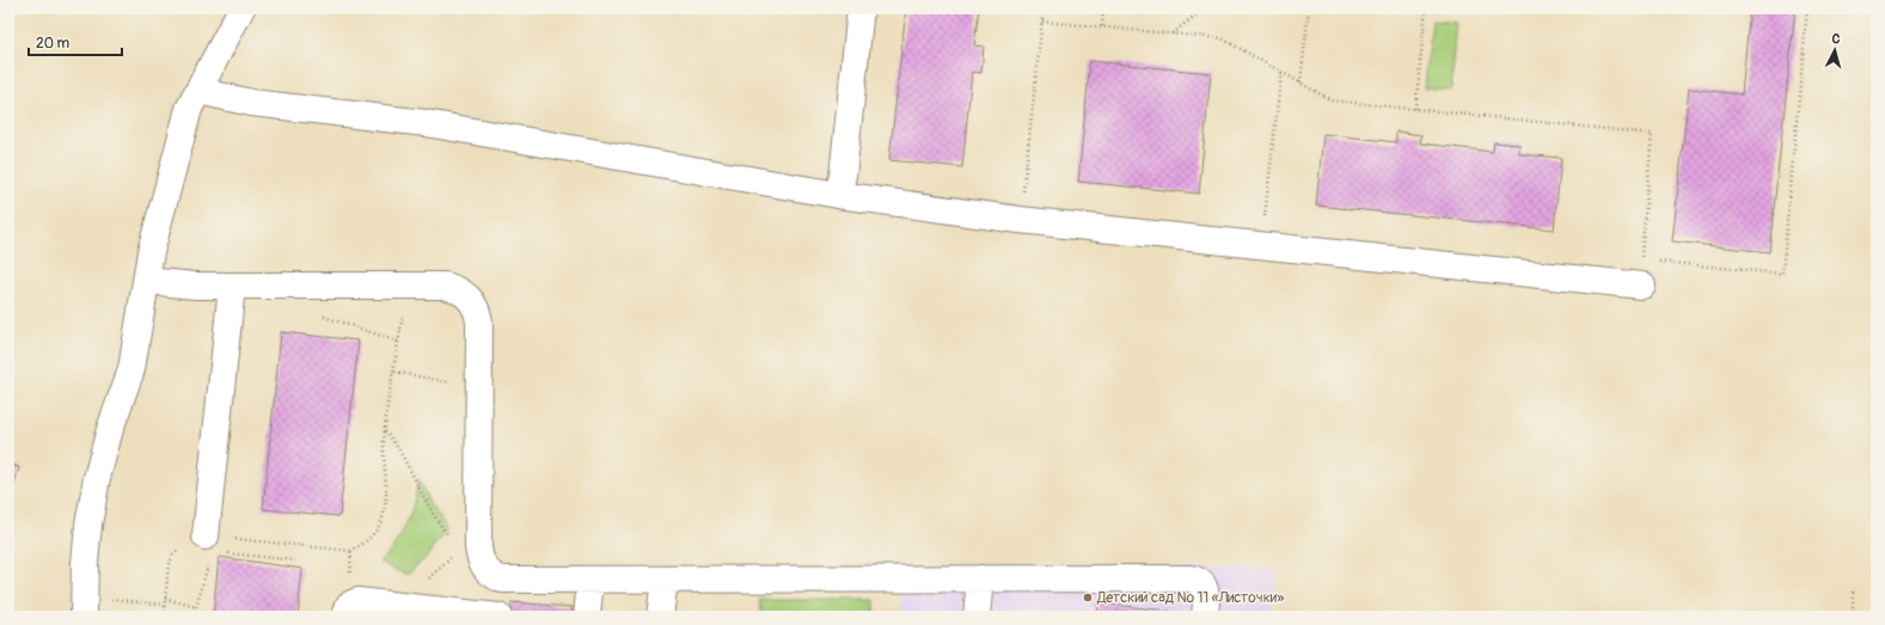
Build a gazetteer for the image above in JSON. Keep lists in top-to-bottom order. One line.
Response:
{"places":["Детский сад № 11 «Листочки»"],"scale_bar":"20 m","north":"top"}
